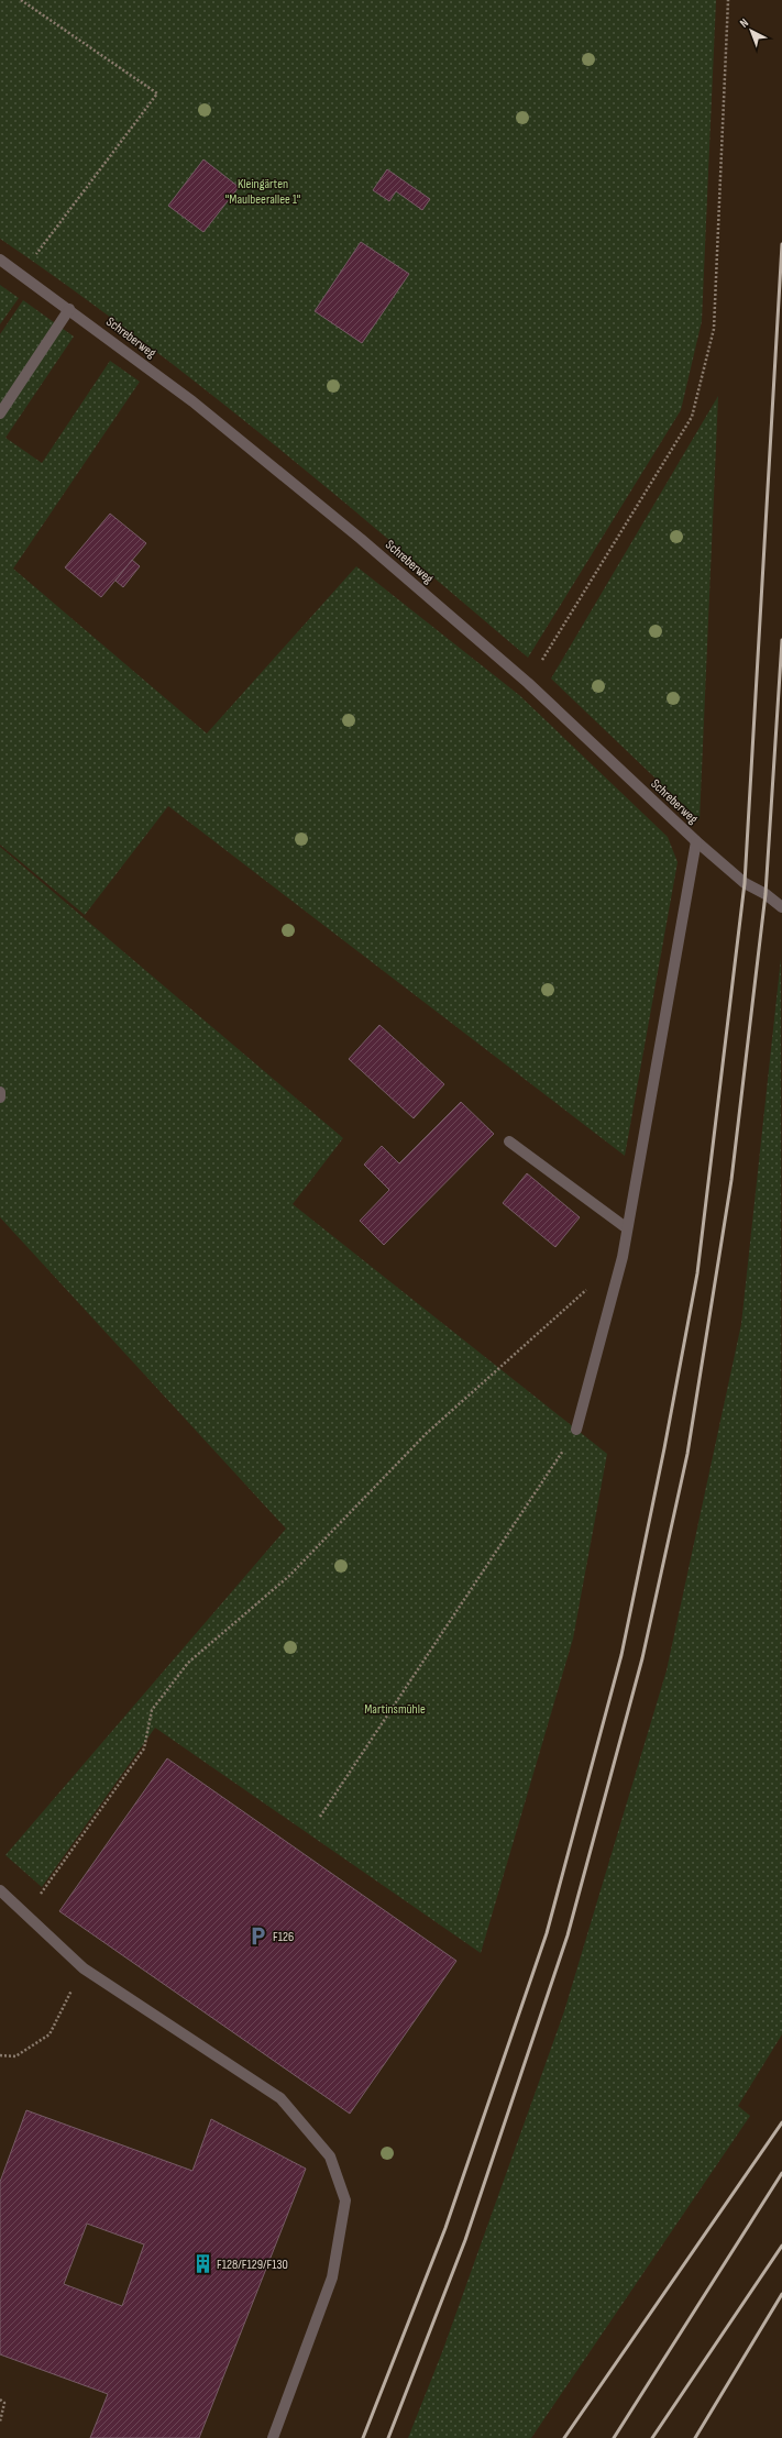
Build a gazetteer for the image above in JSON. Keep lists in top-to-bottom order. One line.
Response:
{"streets":{"lane":["Schreberweg"]},"parks":["Kleingärten \"Maulbeerallee 1\"","Martinsmühle"],"places":{"parking":["F126"],"building":["F128/F129/F130"]},"north":"top left"}
